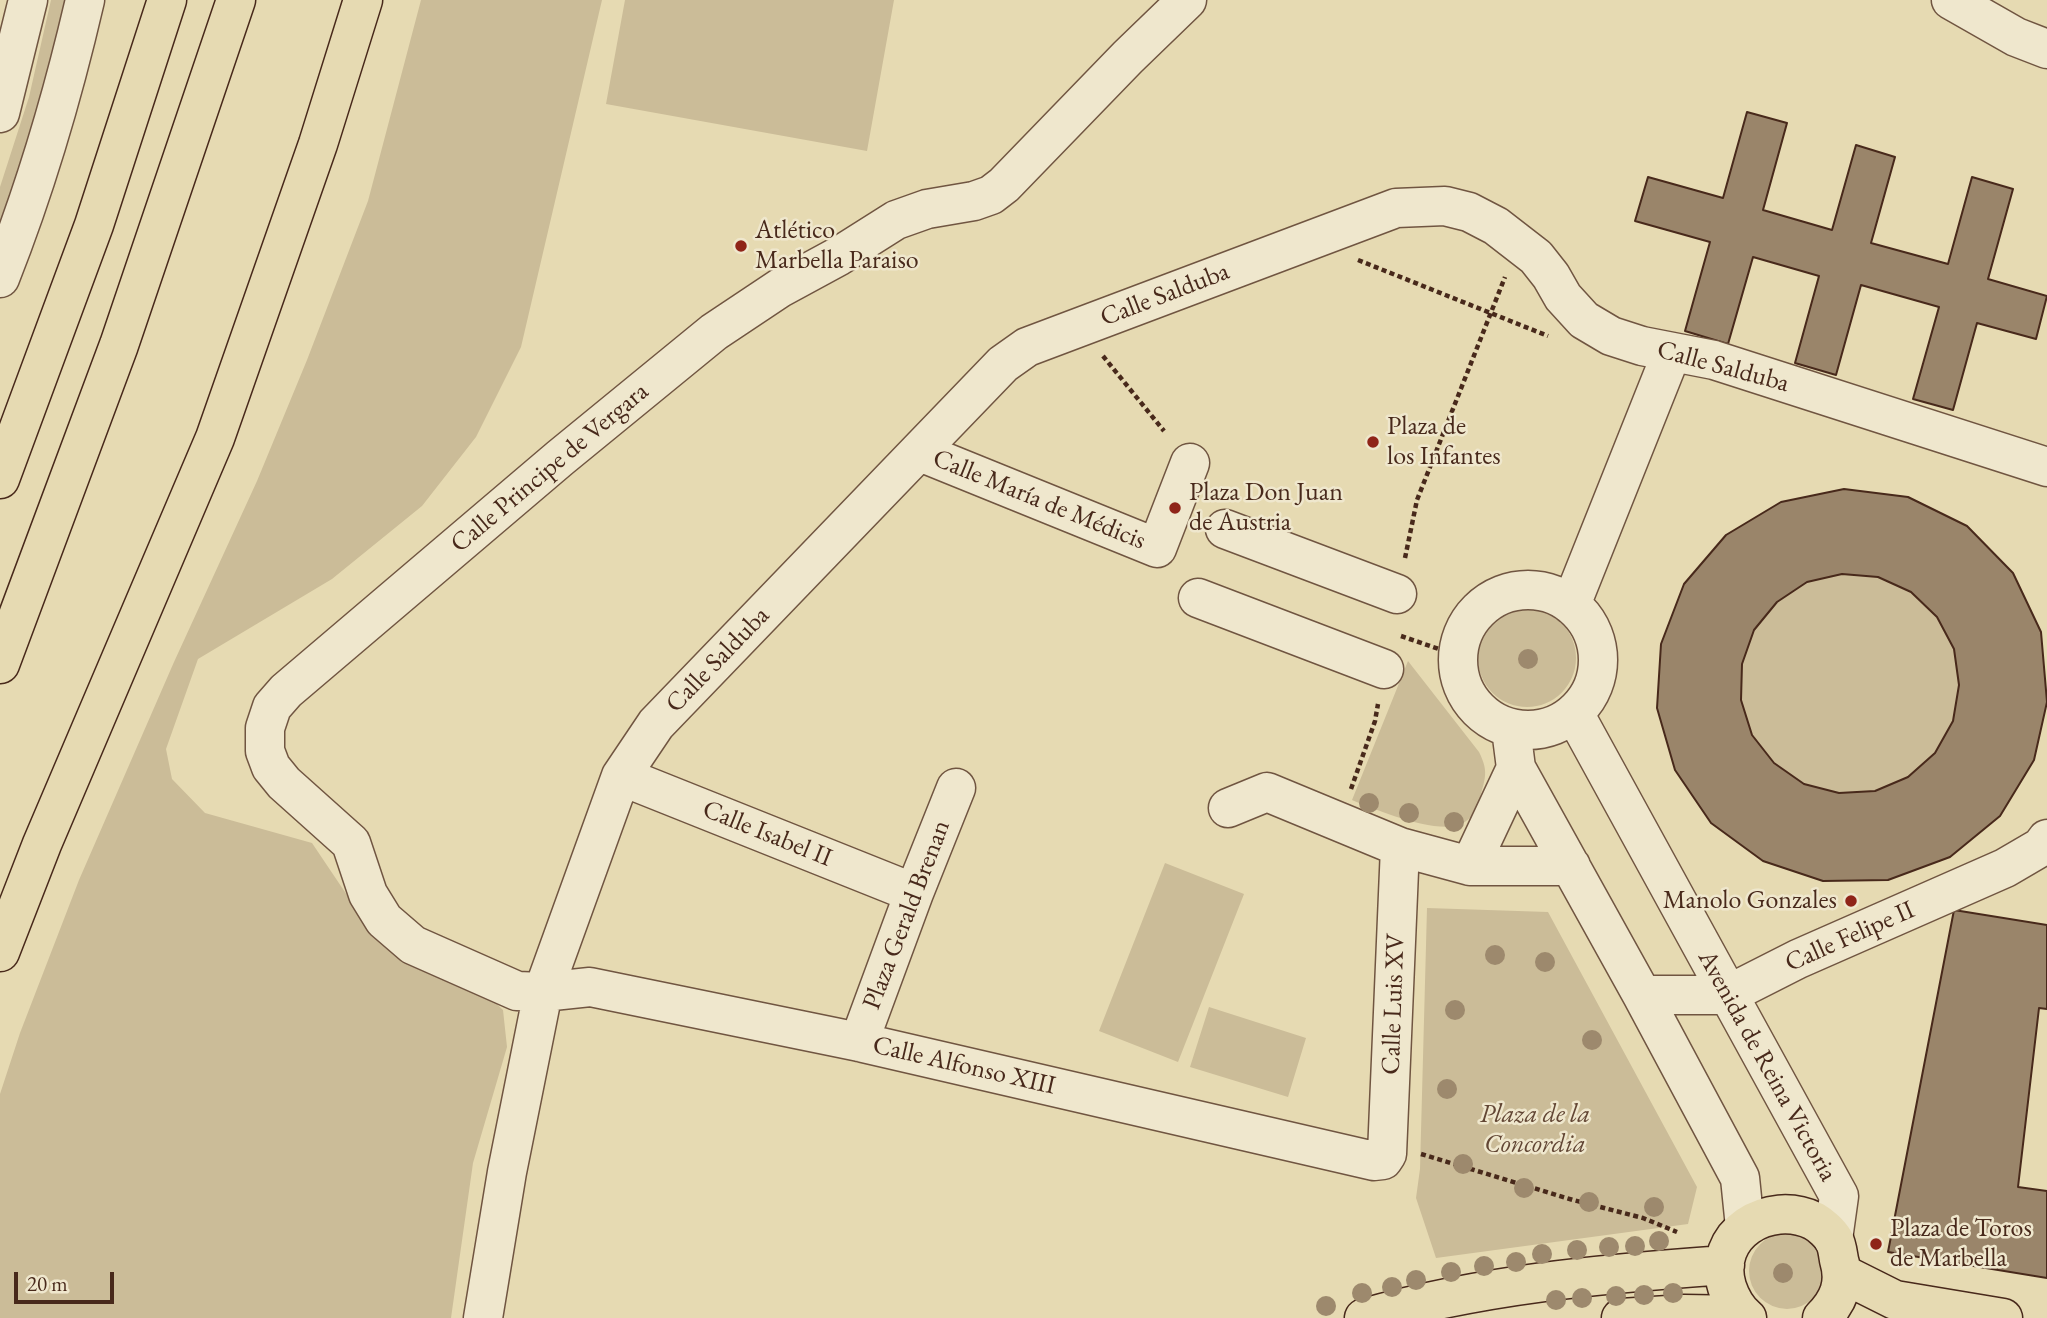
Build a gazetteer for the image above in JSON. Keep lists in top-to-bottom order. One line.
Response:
{"streets":{"street":["Calle Salduba","Calle Principe de Vergara","Calle María de Médicis","Calle Isabel II","Plaza Gerald Brenan","Calle Felipe II","Calle Luis XV","Calle Alfonso XIII","Avenida de Reina Victoria"]},"crossings":[["Calle Salduba","Calle Principe de Vergara"],["Calle Salduba","Calle María de Médicis"],["Calle Salduba","Calle Isabel II"],["Calle Salduba","Calle Alfonso XIII"],["Calle Principe de Vergara","Calle Alfonso XIII"],["Calle Isabel II","Plaza Gerald Brenan"],["Plaza Gerald Brenan","Calle Alfonso XIII"],["Calle Felipe II","Avenida de Reina Victoria"],["Calle Luis XV","Calle Alfonso XIII"]],"parks":["Plaza de la Concordia"],"places":["Atlético Marbella Paraiso","Plaza de los Infantes","Plaza Don Juan de Austria","Manolo Gonzales","Plaza de Toros de Marbella"],"scale_bar":"20 m"}
